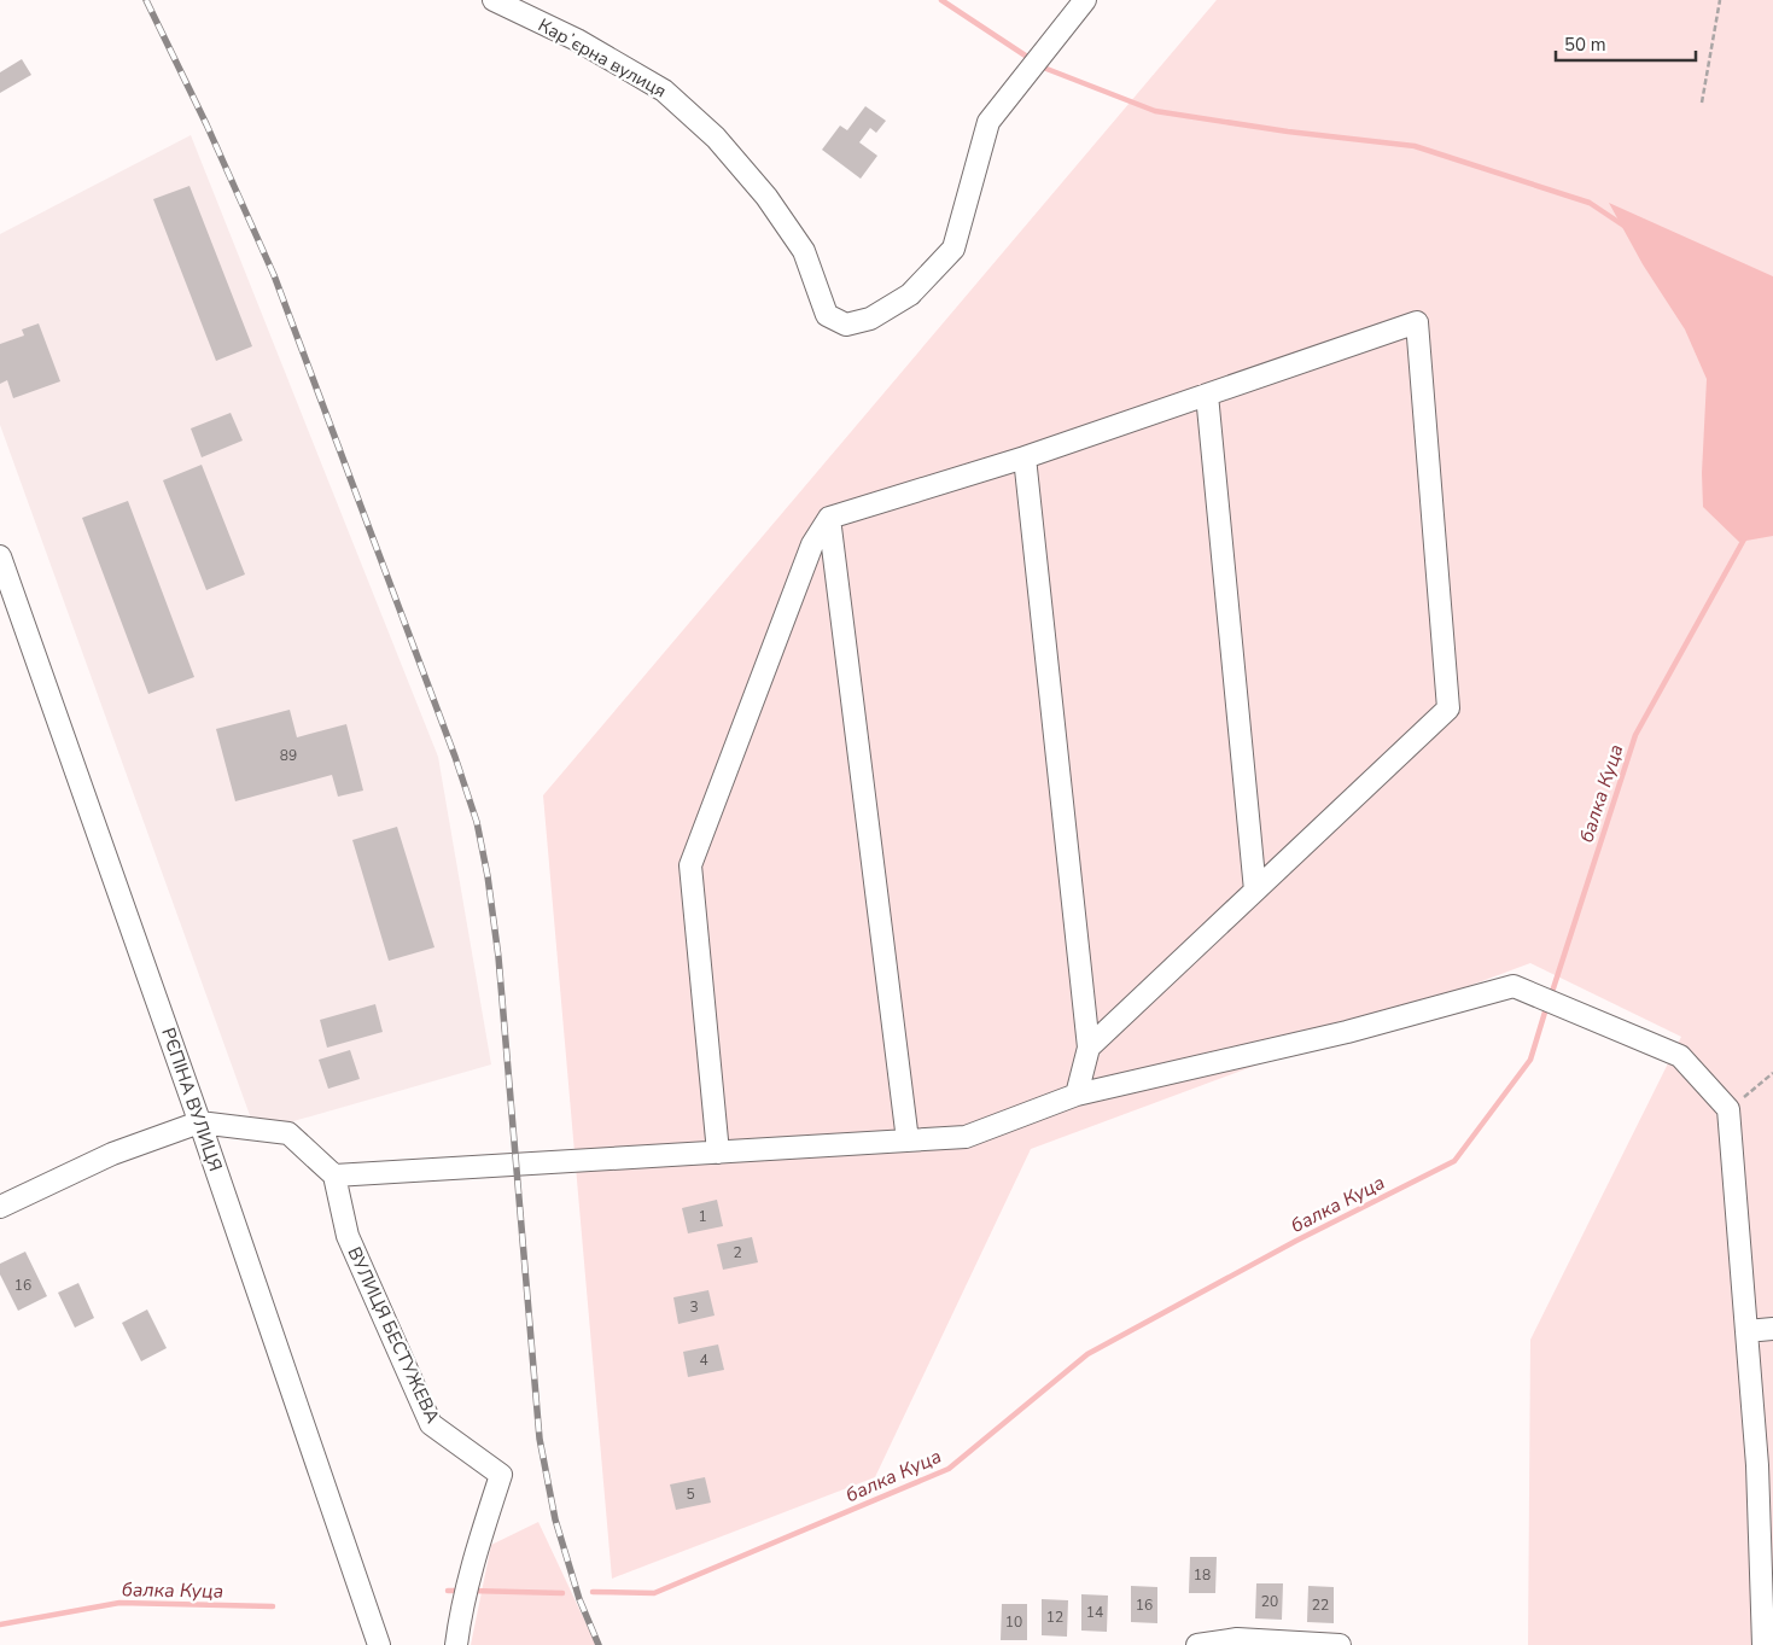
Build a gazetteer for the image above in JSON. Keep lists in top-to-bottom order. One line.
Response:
{"streets":{"street":["Карʼєрна вулиця","РЄПІНА ВУЛИЦЯ","ВУЛИЦЯ БЕСТУЖЕВА"]},"water":["балка Куца"],"house_numbers":["89","1","2","16","3","4","5","18","20","16","22","14","12","10"],"scale_bar":"50 m"}
